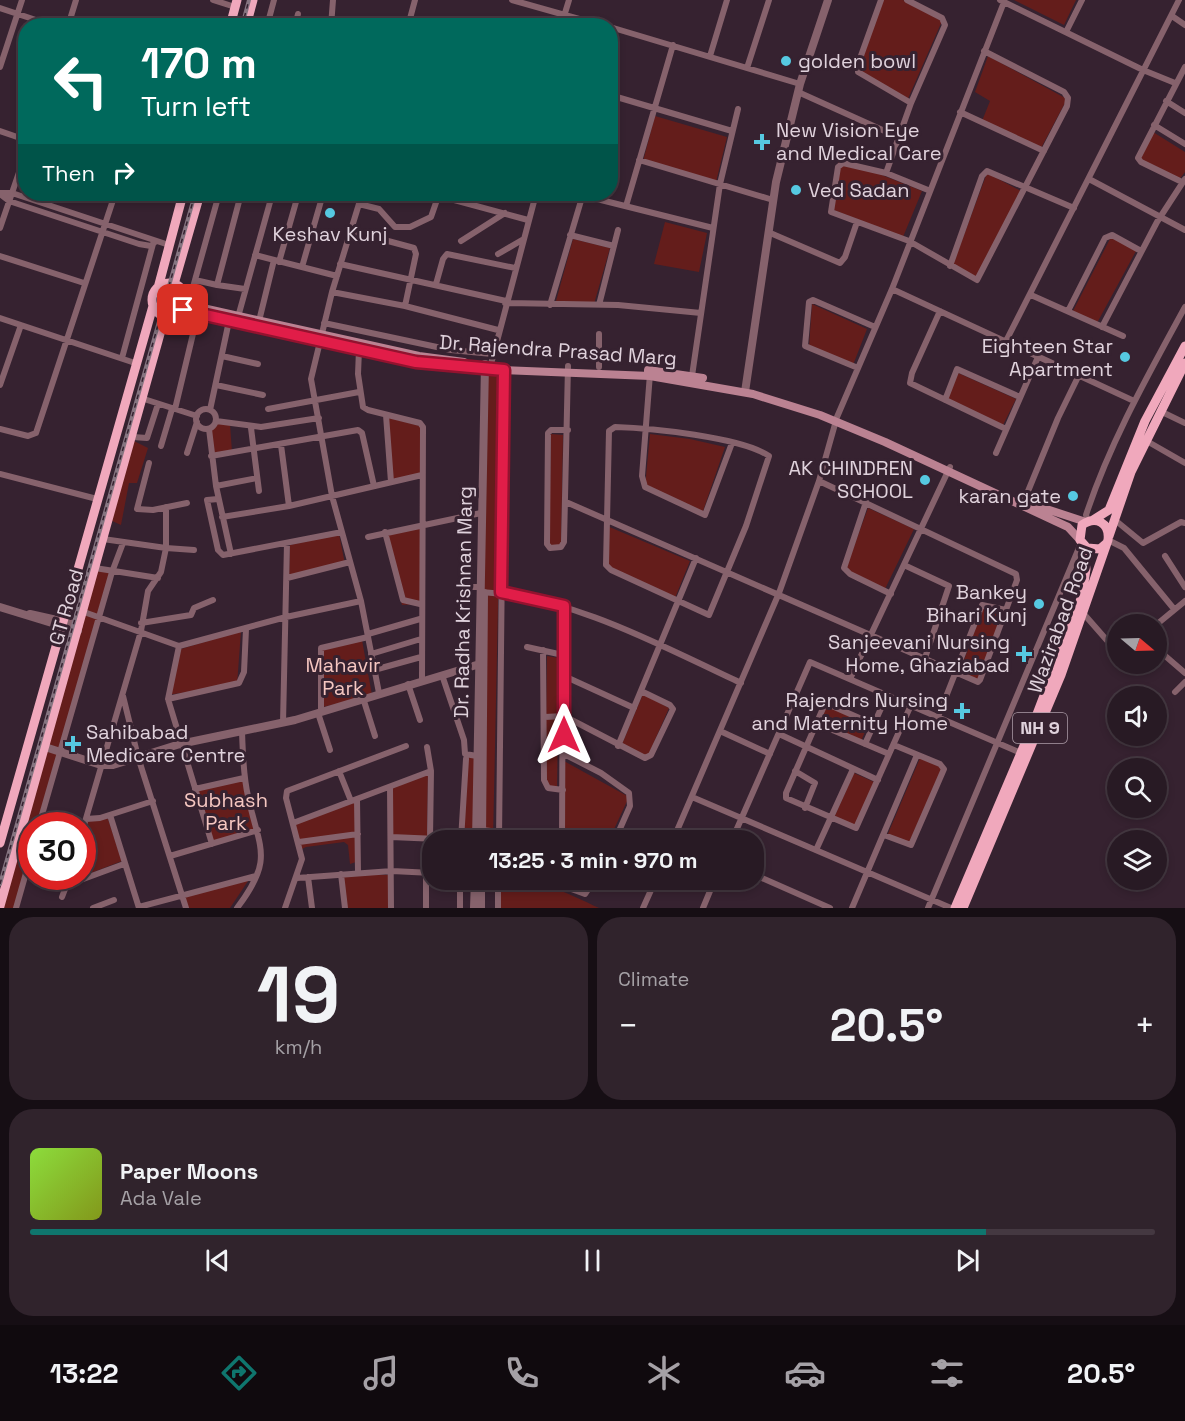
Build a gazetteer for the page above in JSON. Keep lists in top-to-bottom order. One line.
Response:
{"streets":{"highway":["GT Road","Wazirabad Road","NH 9"],"main road":["Dr. Rajendra Prasad Marg"],"street":["Dr. Radha Krishnan Marg"]},"crossings":[["Dr. Rajendra Prasad Marg","Dr. Radha Krishnan Marg"],["Dr. Rajendra Prasad Marg","GT Road"],["Dr. Rajendra Prasad Marg","Wazirabad Road"]],"parks":["Mahavir Park","Subhash Park"],"places":{"other":["golden bowl","Ved Sadan","Keshav Kunj","Eighteen Star Apartment","AK CHINDREN SCHOOL","karan gate","Bankey Bihari Kunj"],"health":["New Vision Eye and Medical Care","Sanjeevani Nursing Home, Ghaziabad","Rajendrs Nursing and Maternity Home","Sahibabad Medicare Centre"]},"north":"right","page":{"turn":["170 m","Turn left"],"then":"Then","limit":"30","trip":"13:25 · 3 min · 970 m","tile":[["19","km/h"],"Climate"],"heat":["−","20.5°","+"],"song":["Paper Moons","Ada Vale"],"tabs":["13:22","20.5°"]}}
